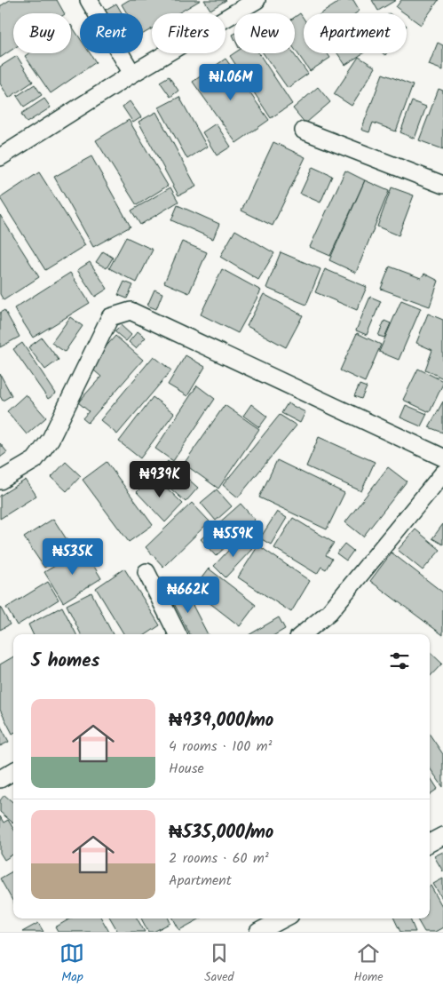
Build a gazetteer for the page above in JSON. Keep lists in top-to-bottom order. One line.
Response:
{"page":{"chip":["Buy","Rent","Filters","New","Apartment"],"price":["₦1.06M","₦939K","₦559K","₦535K","₦662K"],"heading":"5 homes","list":[{"name":"₦939,000/mo","note":"4 rooms · 100 m² · House"},{"name":"₦535,000/mo","note":"2 rooms · 60 m² · Apartment"}],"tabs":["Map","Saved","Home"]}}
